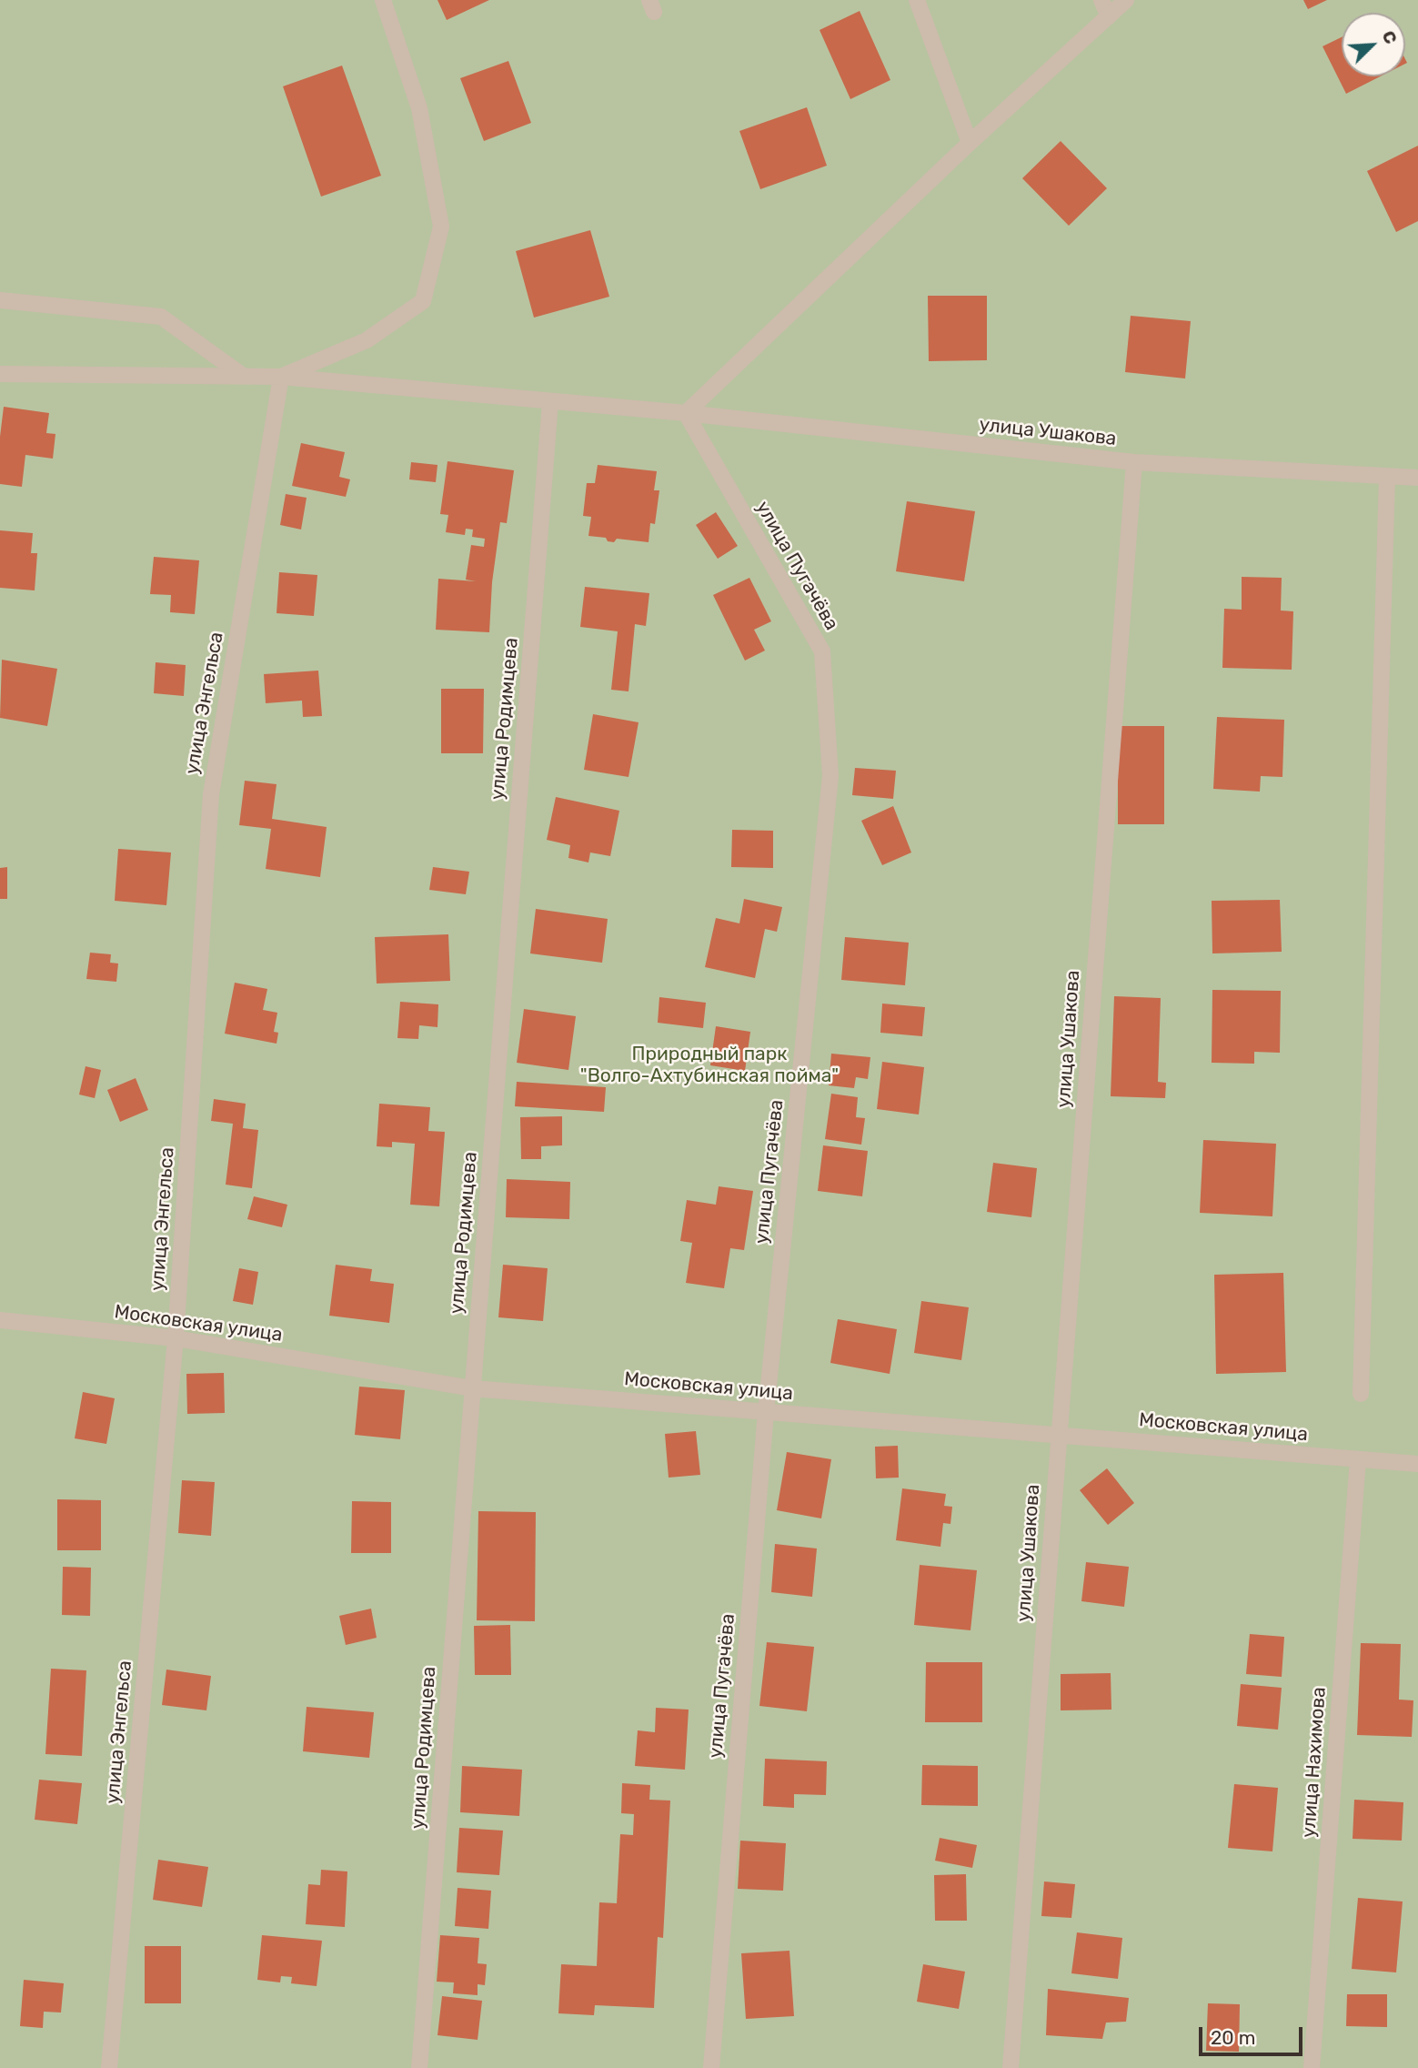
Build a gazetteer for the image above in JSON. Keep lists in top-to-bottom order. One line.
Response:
{"streets":{"street":["улица Ушакова","улица Пугачёва","улица Энгельса","улица Родимцева","Московская улица","улица Нахимова"]},"crossings":[["улица Ушакова","улица Пугачёва"],["улица Ушакова","Московская улица"],["улица Пугачёва","Московская улица"],["улица Энгельса","Московская улица"],["улица Родимцева","Московская улица"],["Московская улица","улица Нахимова"]],"parks":["Природный парк \"Волго-Ахтубинская пойма\""],"scale_bar":"20 m","north":"top right"}
